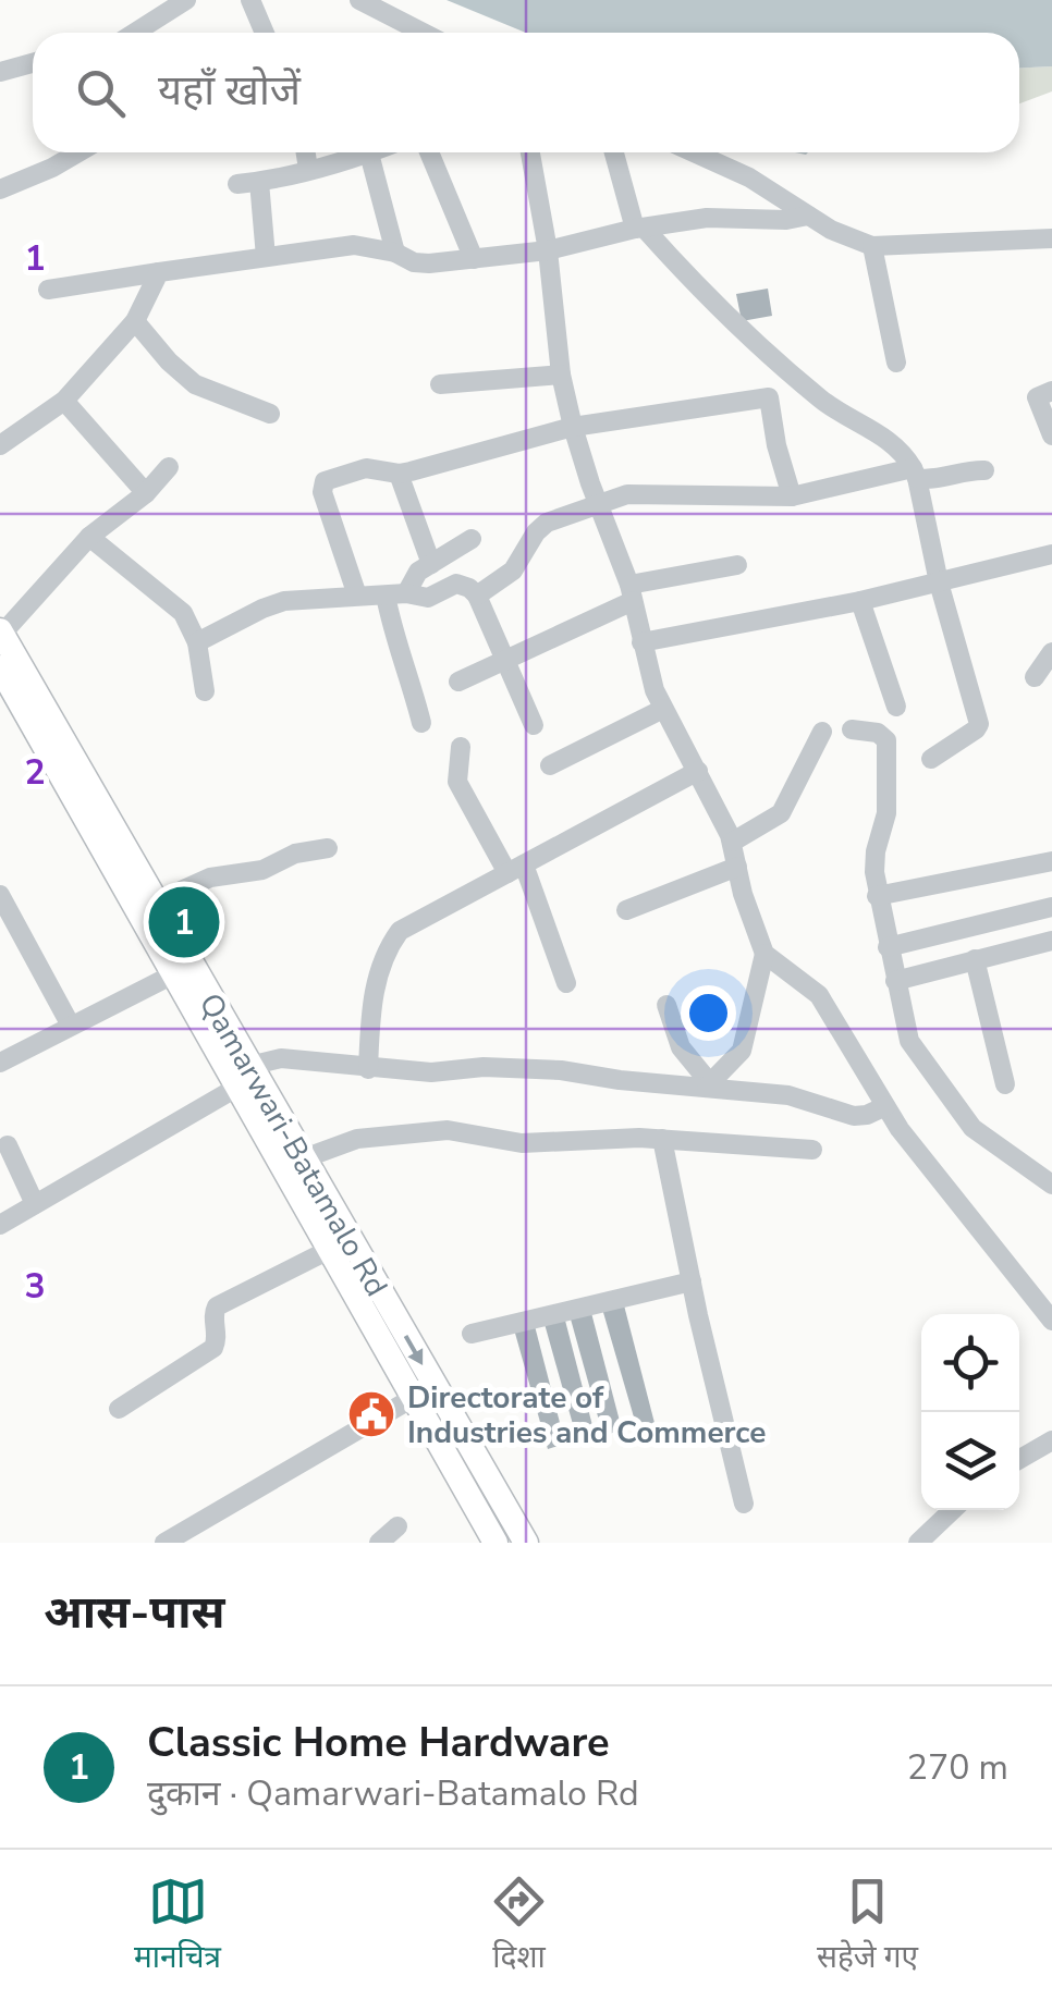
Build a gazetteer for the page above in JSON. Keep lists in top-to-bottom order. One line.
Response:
{"streets":{"main road":["Qamarwari-Batamalo Rd"]},"places":{"public building":["Directorate of Industries and Commerce"]},"page":{"search":"यहाँ खोजें","pins":"1","heading":"आस-पास","list":[{"mark":"1","name":"Classic Home Hardware","note":"दुकान · Qamarwari-Batamalo Rd","value":"270 m"}],"nav":["मानचित्र","दिशा","सहेजे गए"]},"grid":{"rows":["1","2","3"]}}
